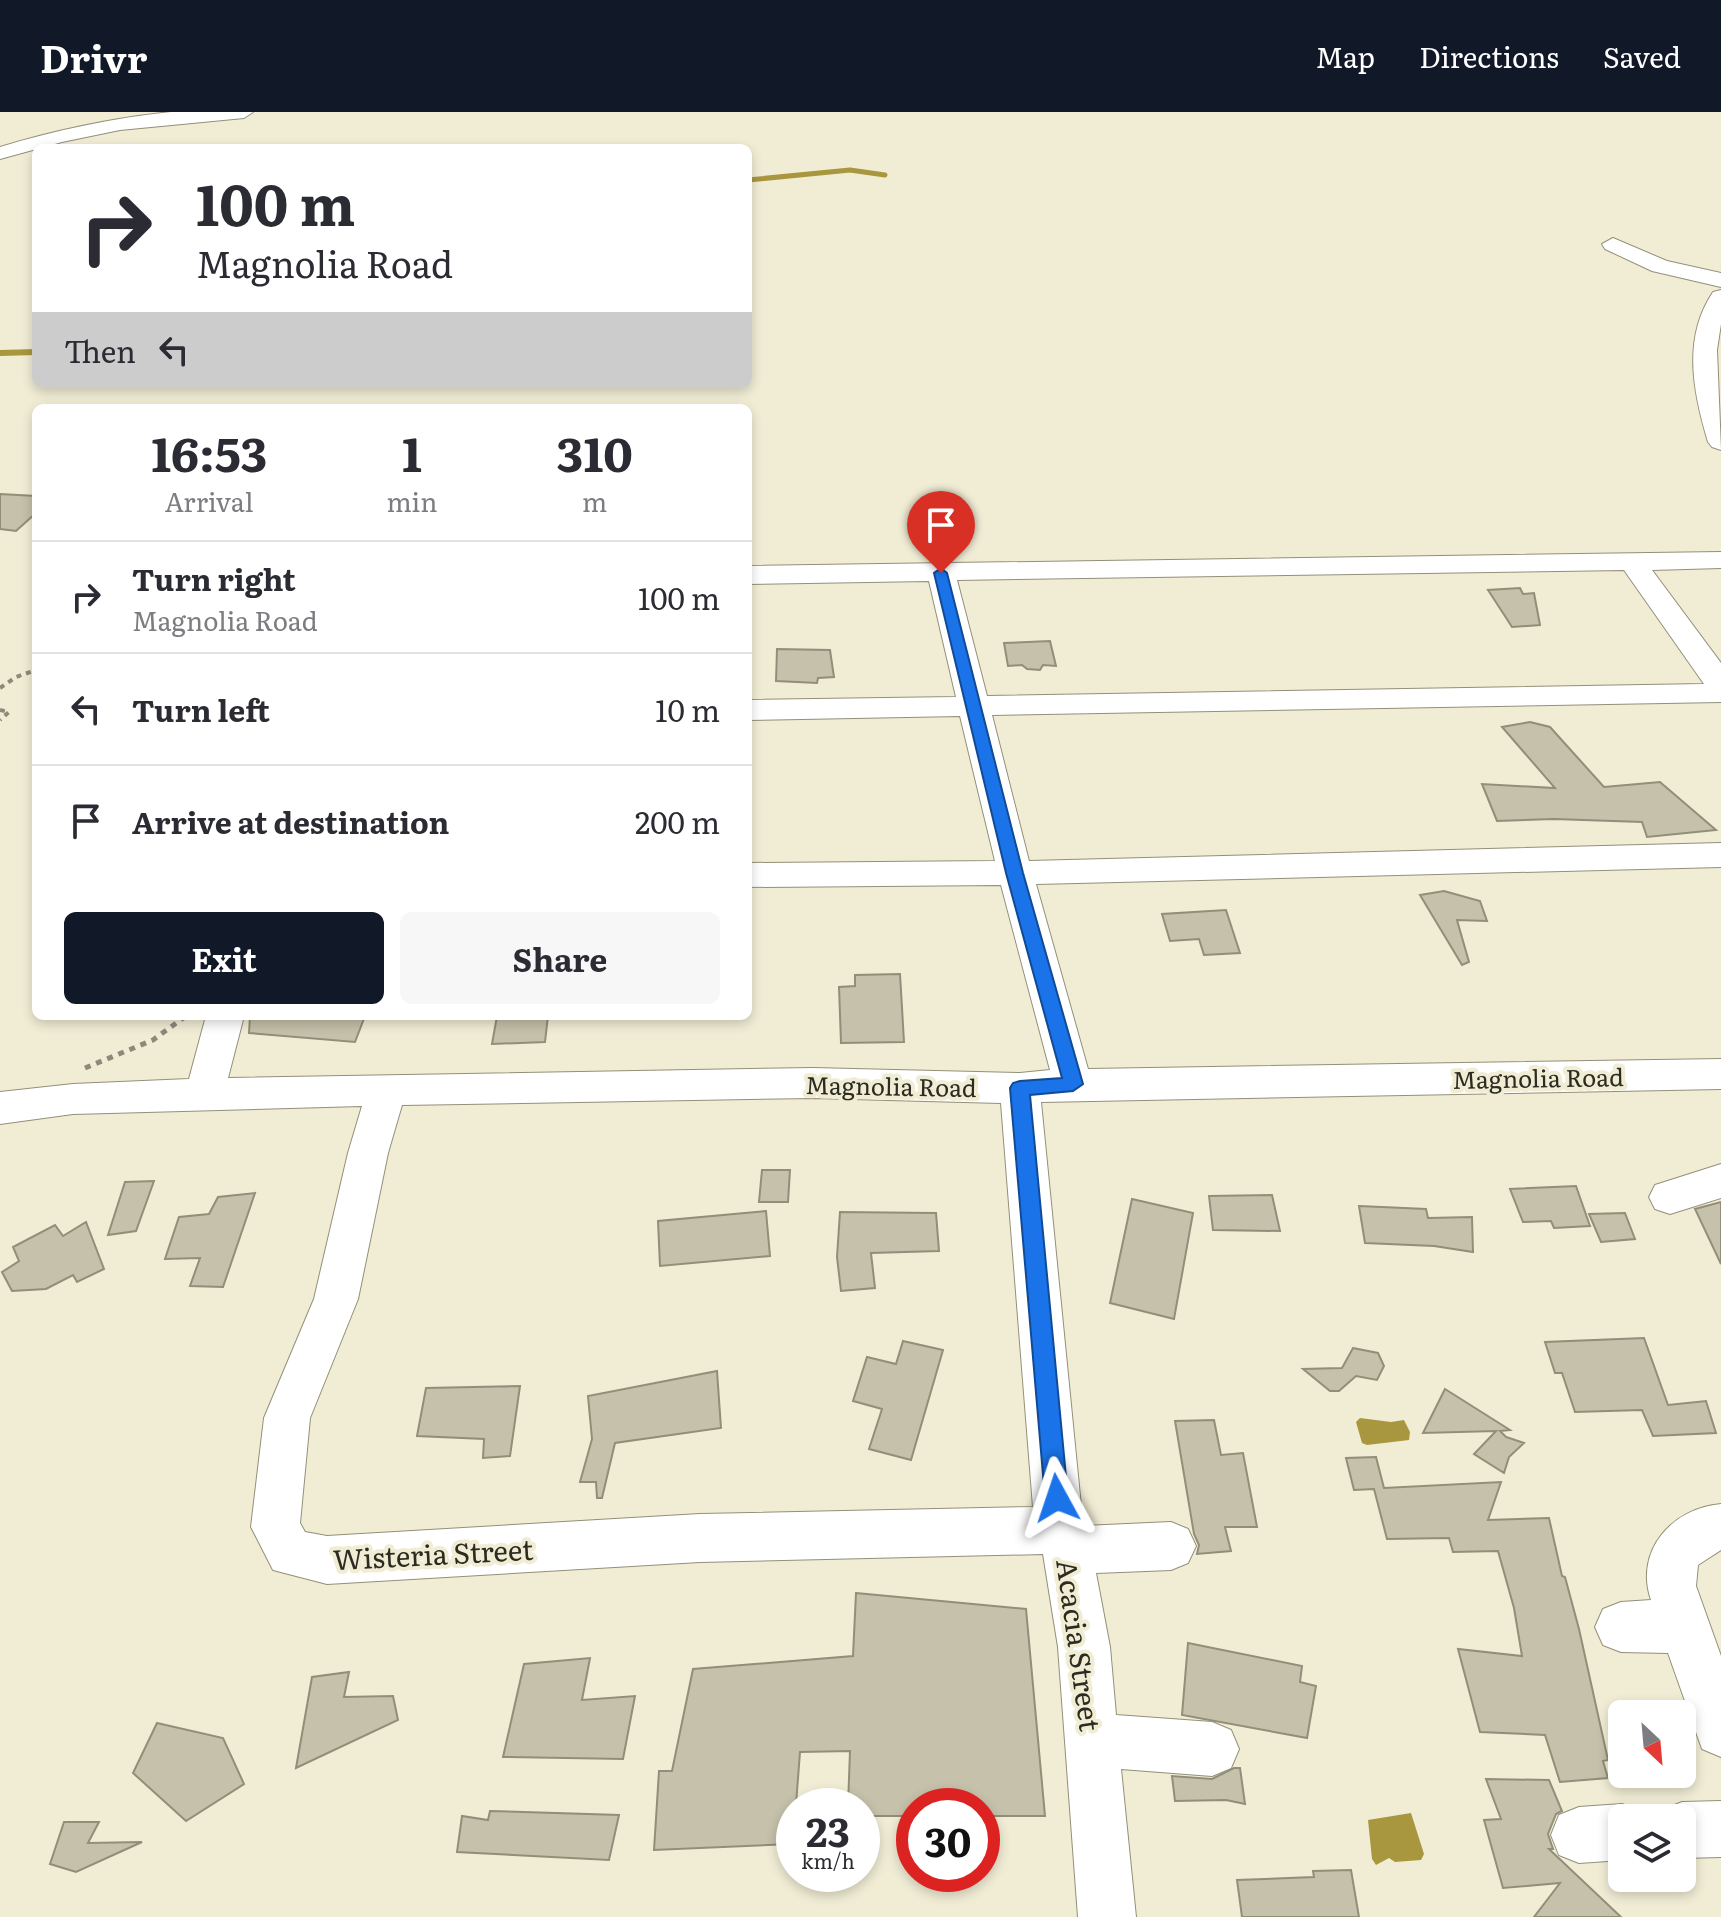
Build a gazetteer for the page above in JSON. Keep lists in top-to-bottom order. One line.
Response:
{"streets":{"street":["Magnolia Road","Wisteria Street","Acacia Street"]},"crossings":[["Magnolia Road","Wisteria Street"],["Magnolia Road","Acacia Street"],["Wisteria Street","Acacia Street"]],"north":"bottom right","page":{"header":"Drivr","nav":["Map","Directions","Saved"],"turn":["100 m","Magnolia Road"],"then":"Then","eta":["16:53","Arrival","1","min","310","m"],"list":[{"name":"Turn right","note":"Magnolia Road","value":"100 m"},{"name":"Turn left","value":"10 m"},{"name":"Arrive at destination","value":"200 m"}],"buttons":["Exit","Share"],"speed":"23 km/h","limit":"30"}}
